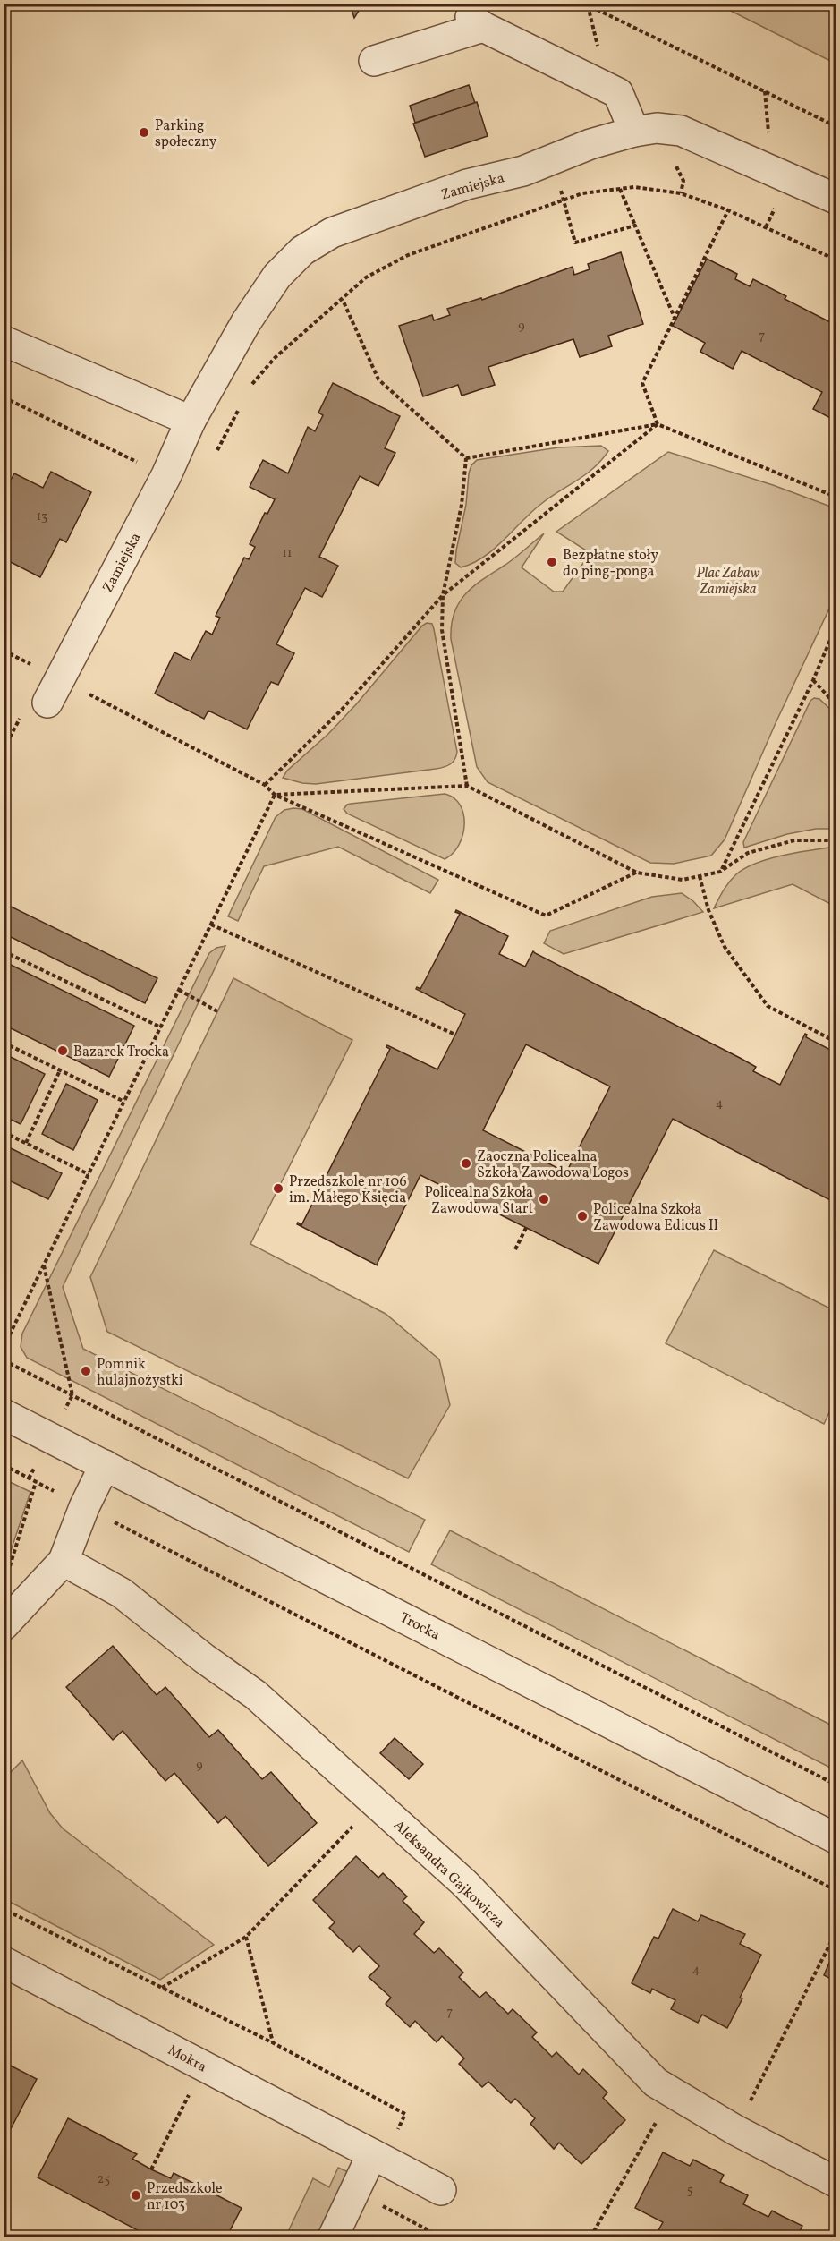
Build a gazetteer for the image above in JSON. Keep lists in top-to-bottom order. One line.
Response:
{"streets":{"street":["Zamiejska","Trocka","Aleksandra Gajkowicza","Mokra"]},"parks":["Plac Zabaw Zamiejska"],"places":["Parking społeczny","Bezpłatne stoły do ping-ponga","Bazarek Trocka","Zaoczna Policealna Szkoła Zawodowa Logos","Przedszkole nr 106 im. Małego Księcia","Policealna Szkoła Zawodowa Start","Policealna Szkoła Zawodowa Edicus II","Pomnik hulajnożystki","Przedszkole nr 103"],"house_numbers":["9","7","13","11","4","9","4","7","25","5"]}
